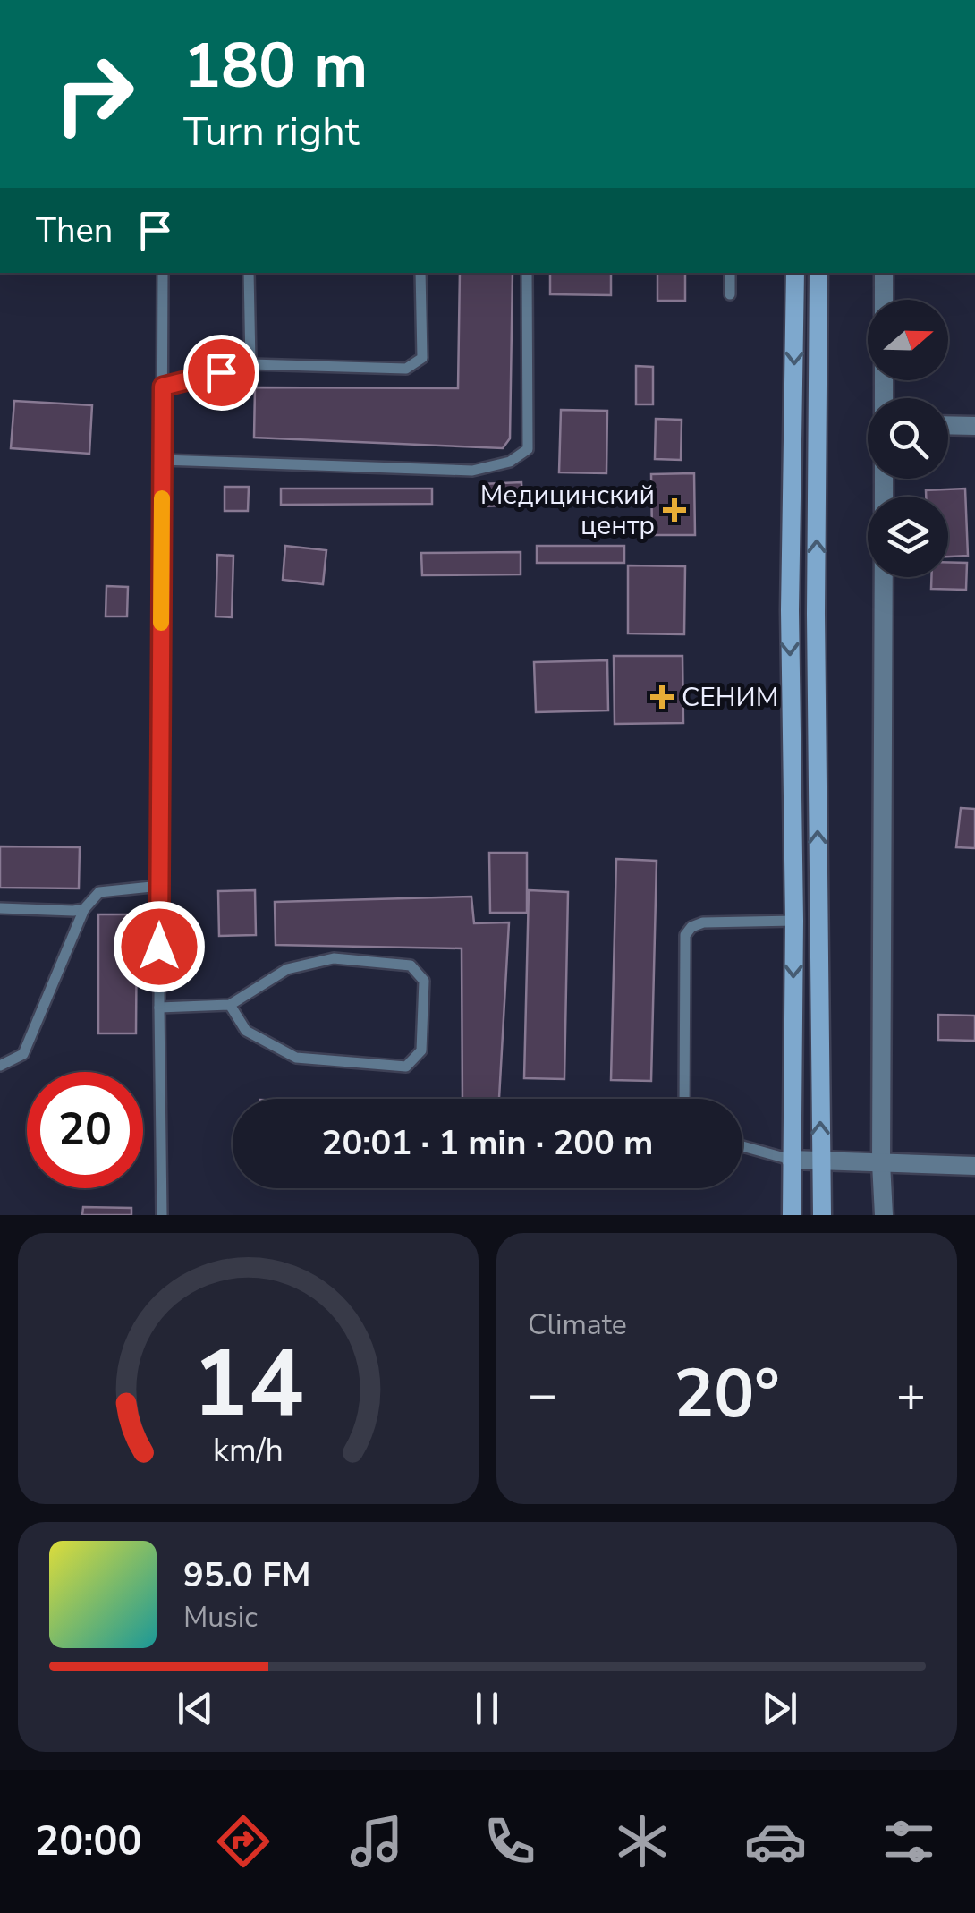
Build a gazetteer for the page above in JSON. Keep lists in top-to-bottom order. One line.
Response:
{"places":{"health":["Медицинский центр","СЕНИМ"]},"north":"right","page":{"turn":["180 m","Turn right"],"then":"Then","limit":"20","trip":"20:01 · 1 min · 200 m","tile":"Climate","heat":["−","20°","+"],"song":["95.0 FM","Music"],"tabs":"20:00","gauge":["14","km/h"]}}
